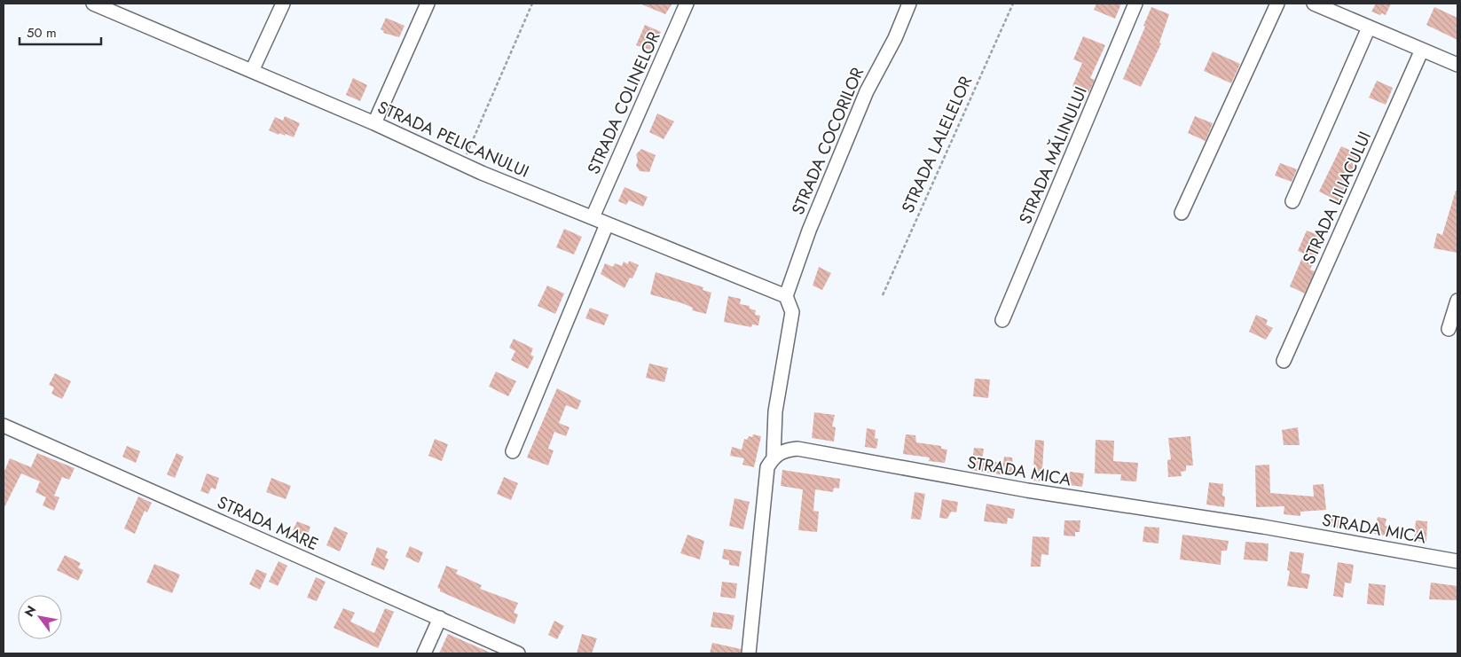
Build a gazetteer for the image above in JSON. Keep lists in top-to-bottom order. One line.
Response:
{"streets":{"street":["STRADA COLINELOR","STRADA PELICANULUI","STRADA COCORILOR","STRADA MĂLINULUI","STRADA LILIACULUI","STRADA MICA","STRADA MARE"],"path":["STRADA LALELELOR"]},"crossings":[["STRADA COLINELOR","STRADA PELICANULUI"],["STRADA PELICANULUI","STRADA COCORILOR"]],"scale_bar":"50 m","north":"top left"}
